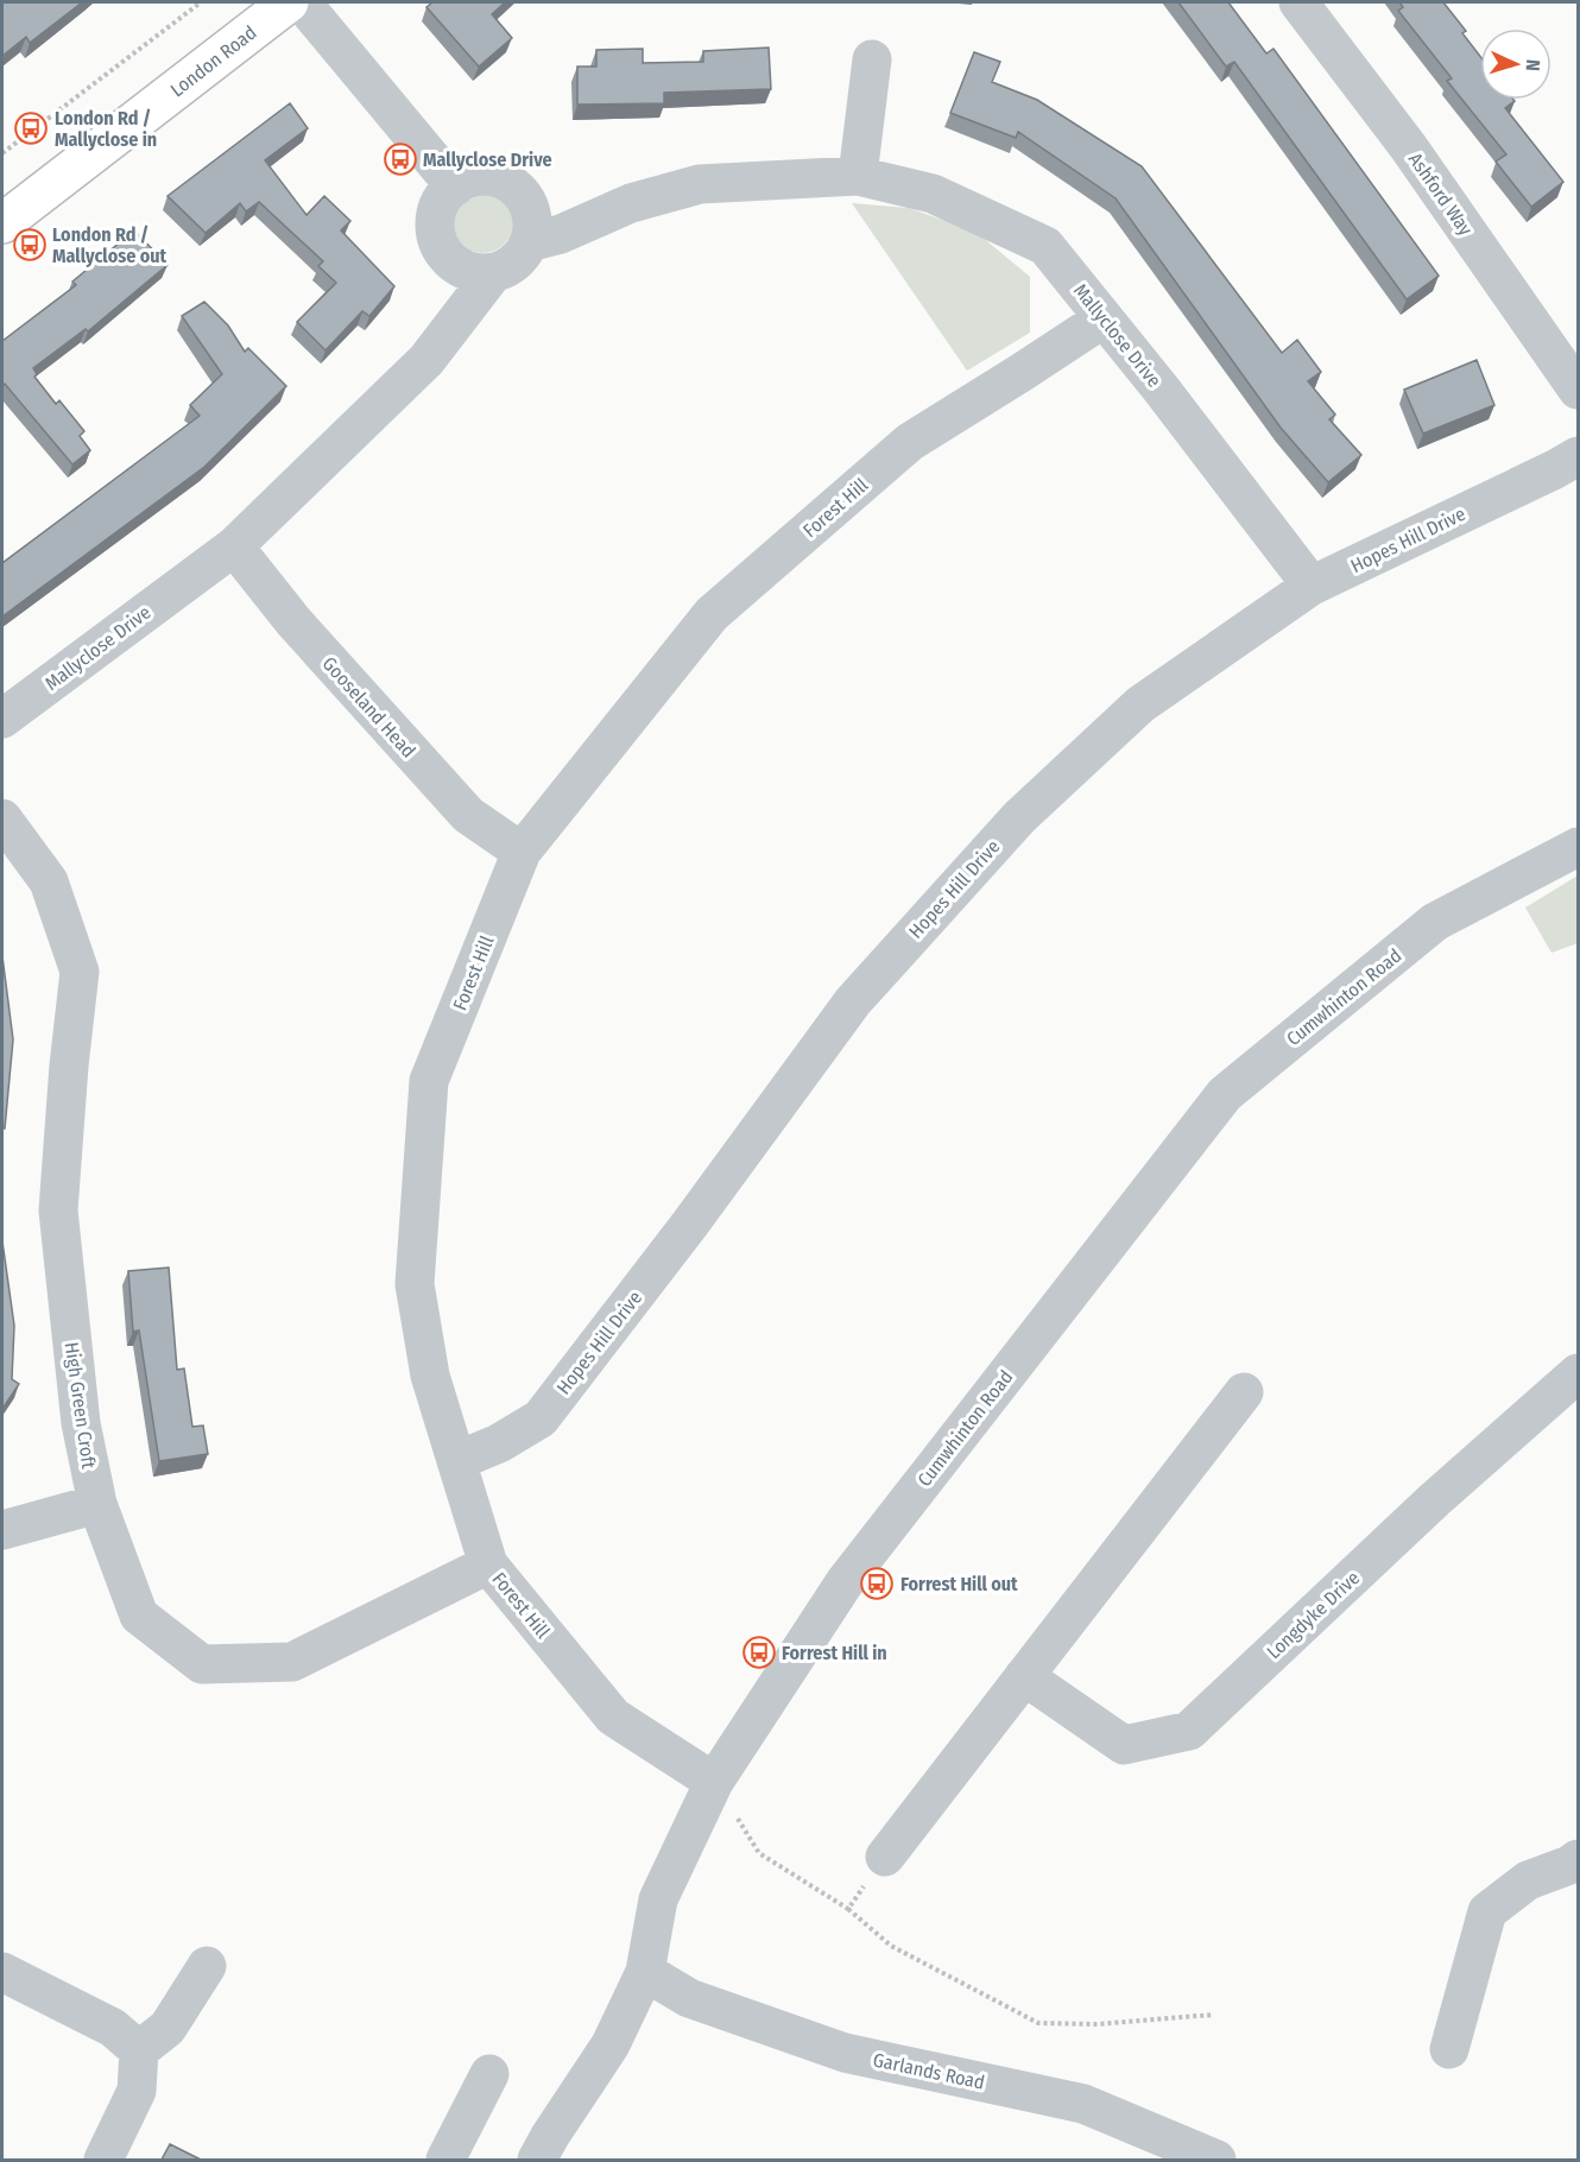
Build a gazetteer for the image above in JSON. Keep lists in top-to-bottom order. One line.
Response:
{"streets":{"main road":["London Road"],"street":["Ashford Way","Mallyclose Drive","Forest Hill","Hopes Hill Drive","Gooseland Head","Cumwhinton Road","High Green Croft","Longdyke Drive","Garlands Road"]},"crossings":[["Mallyclose Drive","Forest Hill"],["Mallyclose Drive","Hopes Hill Drive"],["Mallyclose Drive","Gooseland Head"],["Forest Hill","Hopes Hill Drive"],["Forest Hill","Gooseland Head"],["Forest Hill","Cumwhinton Road"],["Forest Hill","High Green Croft"],["Cumwhinton Road","Garlands Road"]],"places":{"bus stop":["London Rd / Mallyclose in","Mallyclose Drive","London Rd / Mallyclose out","Forrest Hill out","Forrest Hill in"]},"north":"right"}
